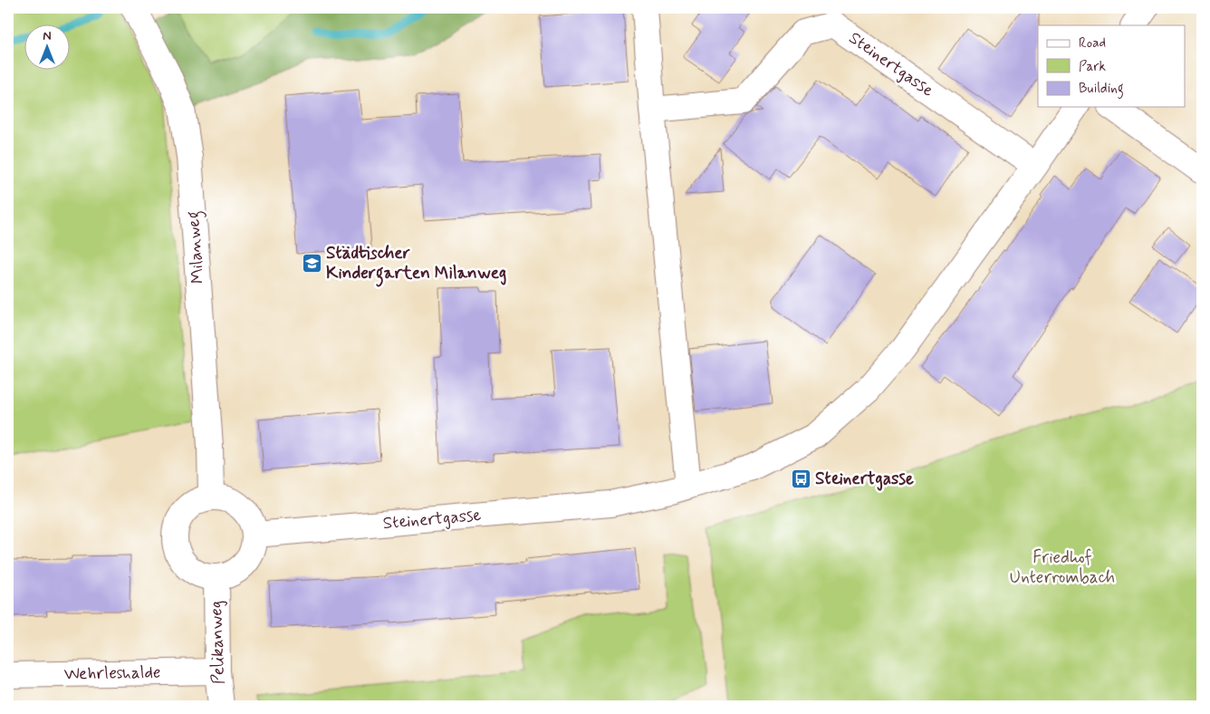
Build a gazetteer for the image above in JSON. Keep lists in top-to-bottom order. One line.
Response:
{"streets":{"street":["Steinertgasse","Milanweg","Pelikanweg","Wehrleshalde"]},"crossings":[["Steinertgasse","Milanweg"],["Steinertgasse","Pelikanweg"],["Milanweg","Pelikanweg"],["Pelikanweg","Wehrleshalde"]],"parks":["Friedhof Unterrombach"],"places":{"school or university":["Städtischer Kindergarten Milanweg"],"bus stop":["Steinertgasse"]},"legend":["Road","Park","Building"],"north":"top"}
